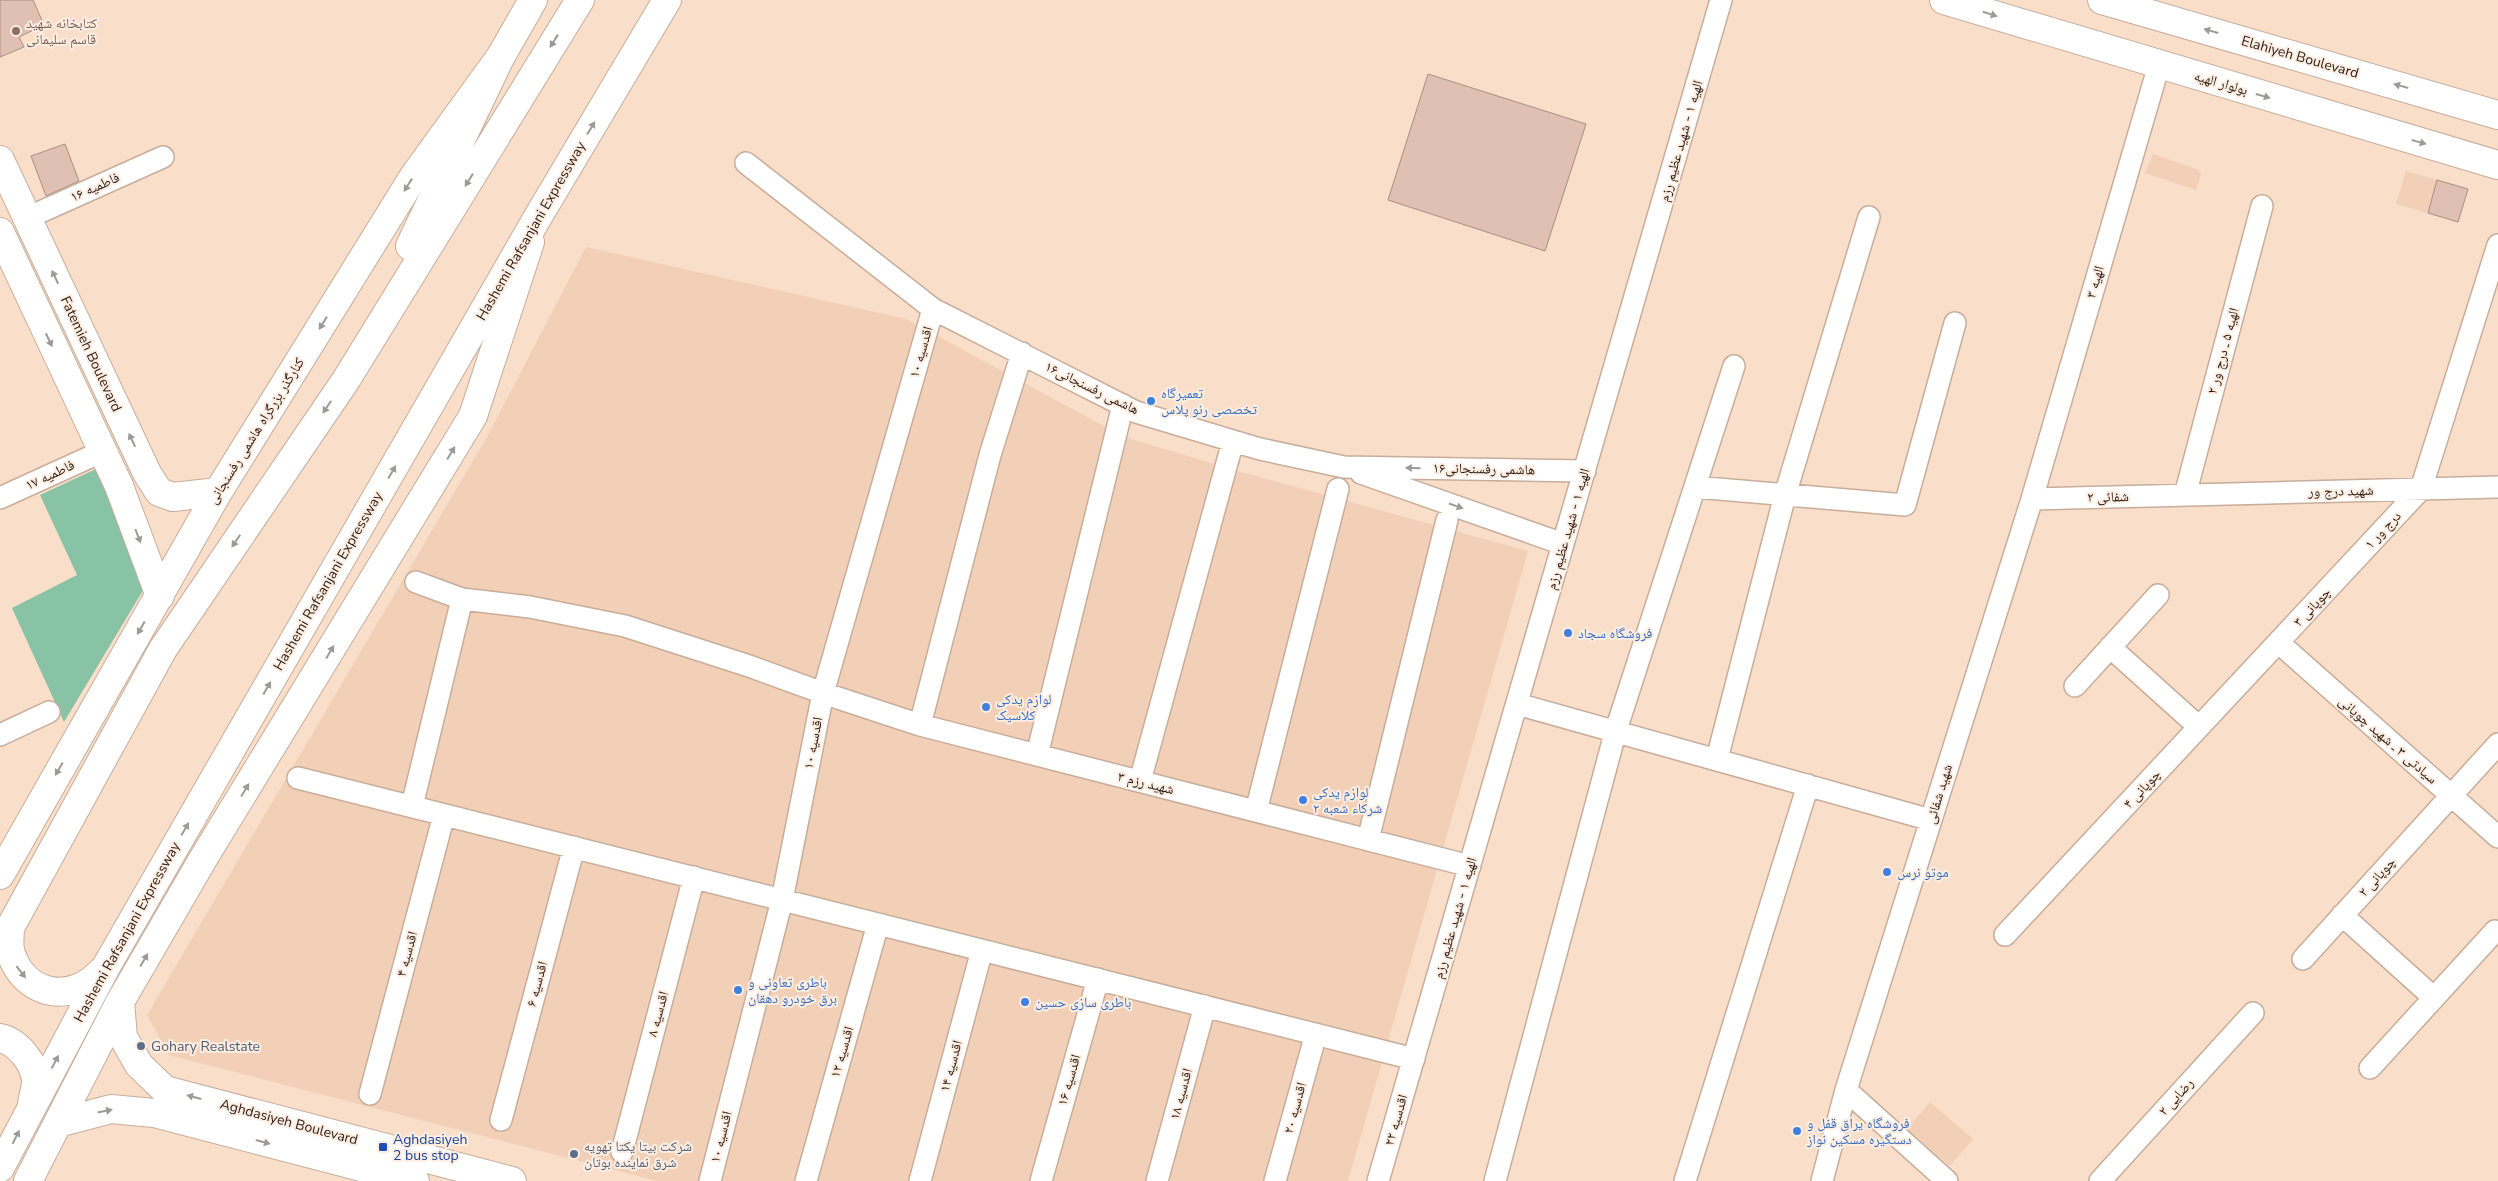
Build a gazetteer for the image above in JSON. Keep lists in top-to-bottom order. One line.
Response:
{"streets":{"main road":["Elahiyeh Boulevard","بولوار الهیه","Hashemi Rafsanjani Expressway","Fatemieh Boulevard","کنارگذر بزرگراه هاشمی رفسنجانی","Aghdasiyeh Boulevard"],"street":["الهیه ۱ - شهید عظیم رزم","فاطمیه ۱۶","الهیه ۳","الهیه ۵ ـ درج ور ۲","اقدسیه ۱۰","هاشمی رفسنجانی۱۶","فاطمیه ۱۷","شهید درج ور","شفائی ۲","درج ور ۱","چوپانی ۳","سیادتی ۳ ـ شهید چوپانی","شهید رزم ۳","چوپانی ۴","شهید شفائی","چوپانی ۲","اقدسیه ۴","اقدسیه ۶","اقدسیه ۸","اقدسیه ۱۲","اقدسیه ۱۴","اقدسیه ۱۶","اقدسیه ۱۸","رضایی ۲","اقدسیه ۲۰","اقدسیه ۲۲"]},"crossings":[["بولوار الهیه","الهیه ۳"],["الهیه ۱ - شهید عظیم رزم","هاشمی رفسنجانی۱۶"],["الهیه ۱ - شهید عظیم رزم","شهید رزم ۳"],["الهیه ۱ - شهید عظیم رزم","اقدسیه ۲۲"],["فاطمیه ۱۶","Fatemieh Boulevard"],["الهیه ۳","شفائی ۲"],["الهیه ۳","شهید شفائی"],["الهیه ۵ ـ درج ور ۲","شهید درج ور"],["الهیه ۵ ـ درج ور ۲","شفائی ۲"],["اقدسیه ۱۰","هاشمی رفسنجانی۱۶"],["اقدسیه ۱۰","شهید رزم ۳"],["Fatemieh Boulevard","کنارگذر بزرگراه هاشمی رفسنجانی"],["شهید درج ور","شفائی ۲"],["شهید درج ور","درج ور ۱"],["شفائی ۲","شهید شفائی"],["درج ور ۱","چوپانی ۳"],["چوپانی ۳","سیادتی ۳ ـ شهید چوپانی"],["چوپانی ۳","چوپانی ۴"],["سیادتی ۳ ـ شهید چوپانی","چوپانی ۴"],["سیادتی ۳ ـ شهید چوپانی","چوپانی ۲"]],"one_way":["Elahiyeh Boulevard","بولوار الهیه"],"places":{"other":["کتابخانه شهید قاسم سلیمانی","تعمیرگاه تخصصی رنو پلاس","فروشگاه سجاد","لوازم یدکی کلاسیک","لوازم یدکی شرکاء شعبه ۲","موتو نرس","باطری تعاونی و برق خودرو دهقان","باطری سازی حسین","Gohary Realstate","فروشگاه یراق قفل و دستگیره مسکین نواز","شرکت بیتا یکتا تهویه شرق نماینده بوتان"],"transit":["Aghdasiyeh 2 bus stop"]}}
